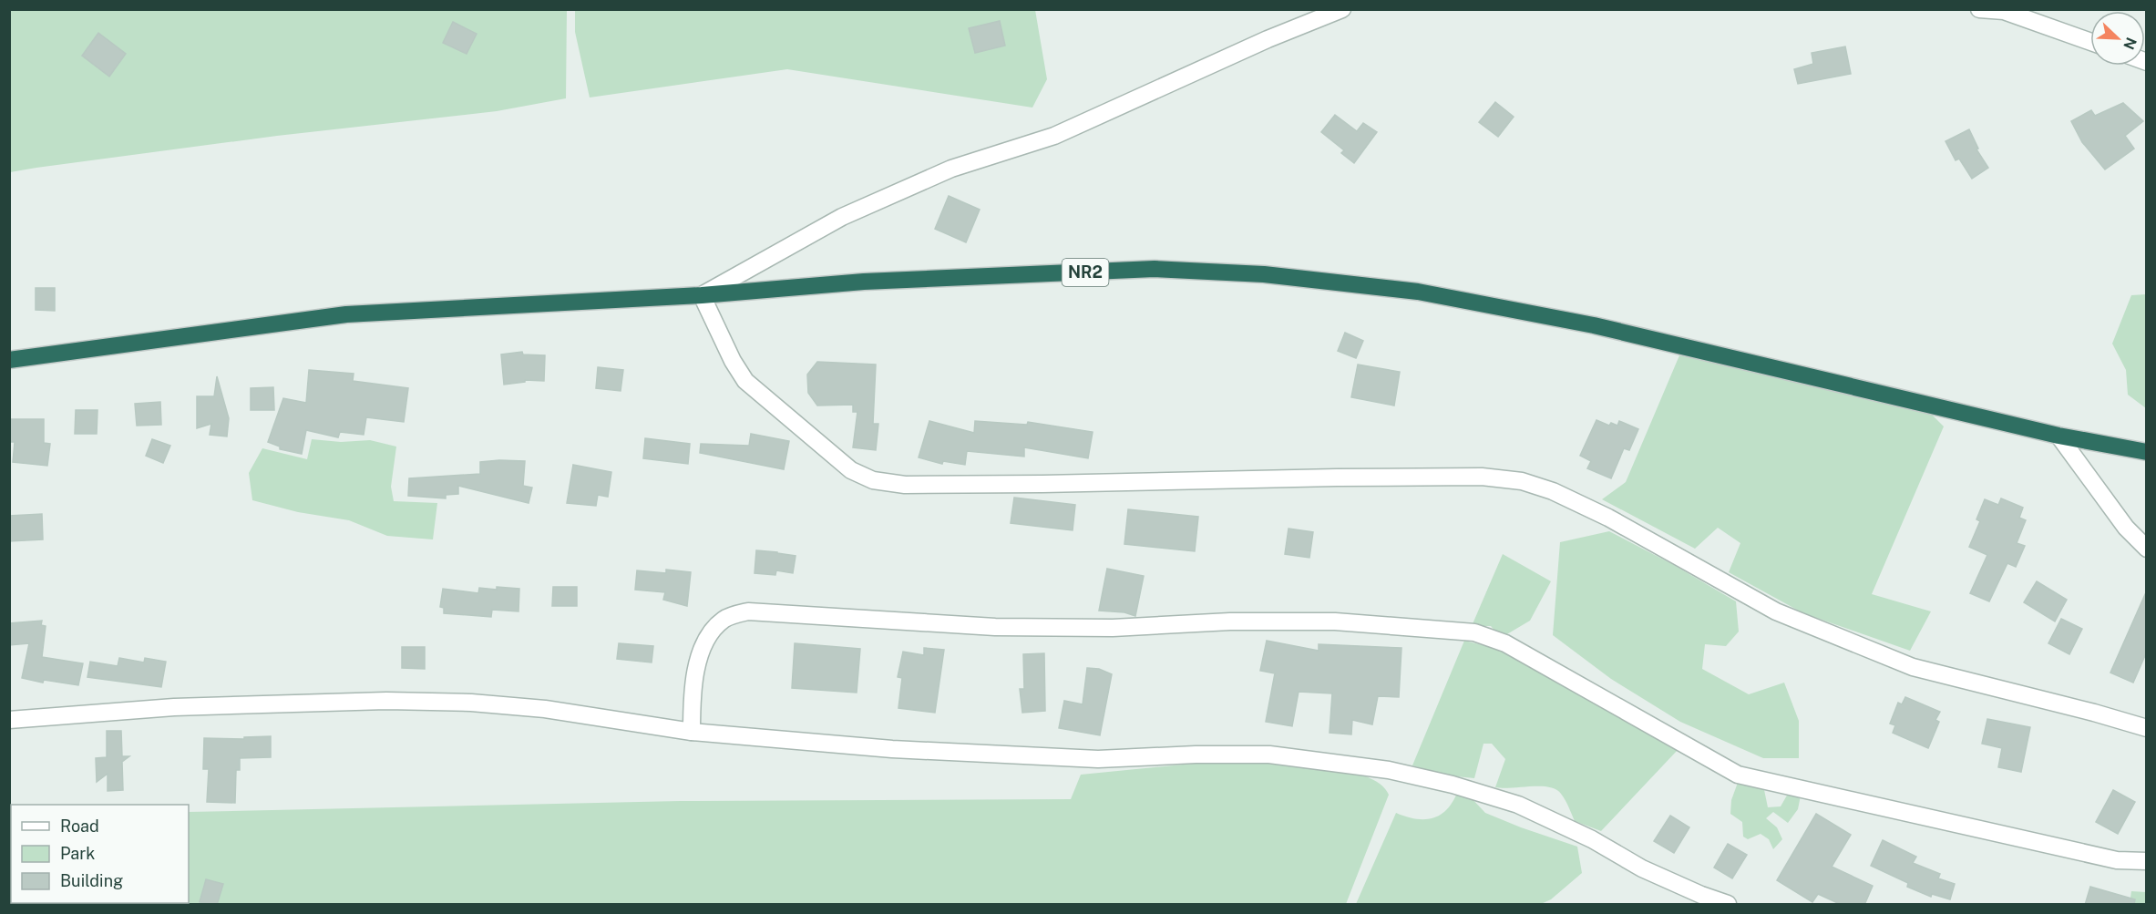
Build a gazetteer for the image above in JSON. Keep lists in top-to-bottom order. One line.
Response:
{"streets":{"highway":["NR2"]},"legend":["Road","Park","Building"],"north":"bottom right"}
